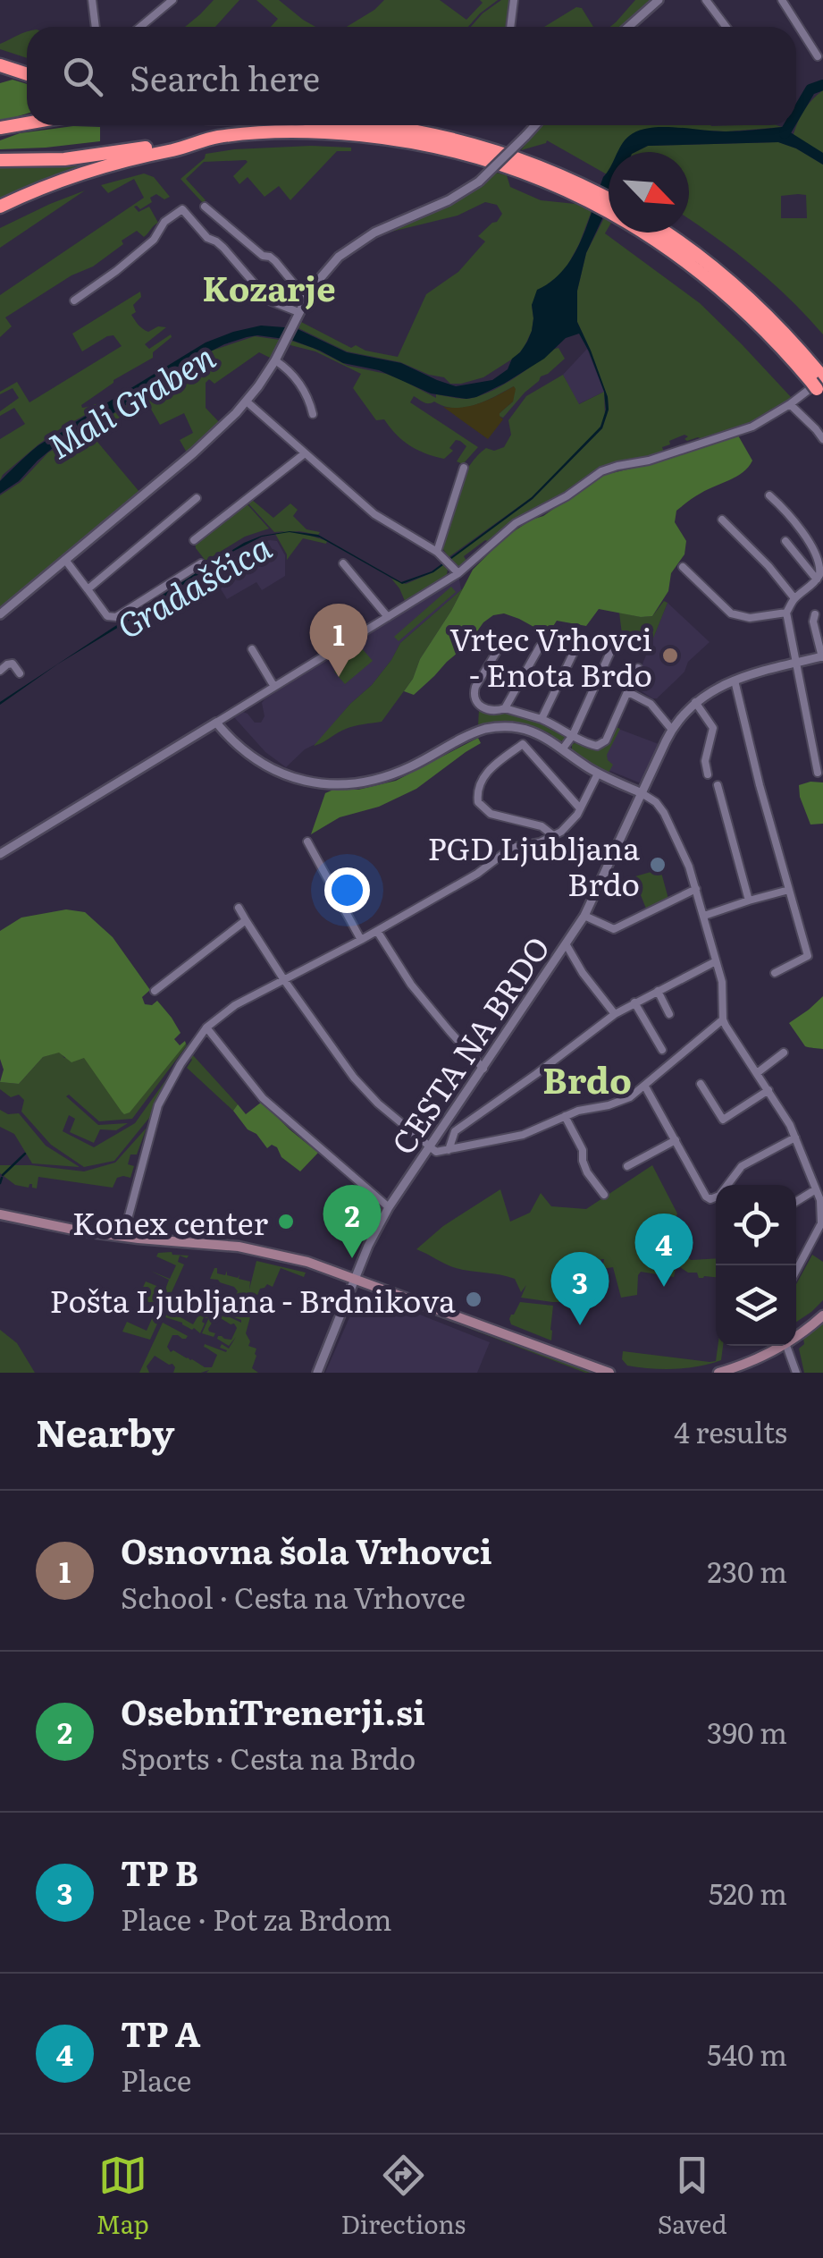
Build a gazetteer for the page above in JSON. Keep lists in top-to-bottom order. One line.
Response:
{"streets":{"street":["CESTA NA BRDO"]},"districts":["Kozarje","Brdo"],"water":["Mali Graben","Gradaščica"],"places":["Vrtec Vrhovci - Enota Brdo","PGD Ljubljana Brdo","Konex center","Pošta Ljubljana - Brdnikova"],"north":"bottom right","page":{"search":"Search here","pins":["1","2","4","3"],"heading":["Nearby","4 results"],"list":[{"mark":"1","name":"Osnovna šola Vrhovci","note":"School · Cesta na Vrhovce","value":"230 m"},{"mark":"2","name":"OsebniTrenerji.si","note":"Sports · Cesta na Brdo","value":"390 m"},{"mark":"3","name":"TP B","note":"Place · Pot za Brdom","value":"520 m"},{"mark":"4","name":"TP A","note":"Place","value":"540 m"}],"nav":["Map","Directions","Saved"]}}
